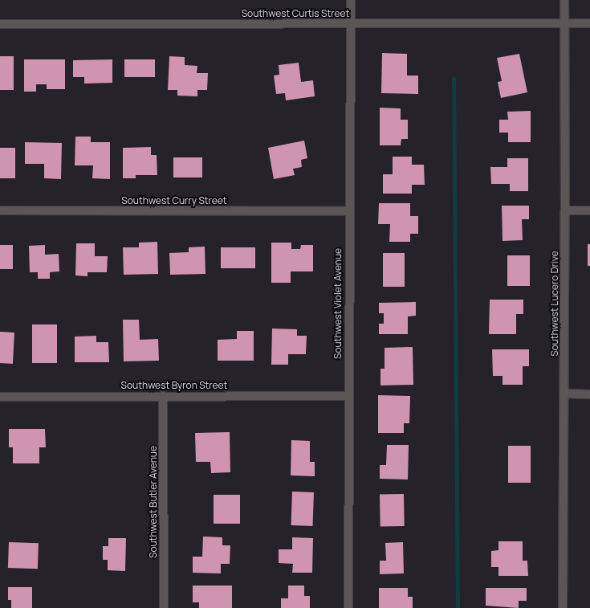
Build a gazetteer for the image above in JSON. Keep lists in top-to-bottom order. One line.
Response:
{"streets":{"street":["Southwest Curtis Street","Southwest Curry Street","Southwest Violet Avenue","Southwest Lucero Drive","Southwest Byron Street","Southwest Butler Avenue"]},"crossings":[["Southwest Curtis Street","Southwest Violet Avenue"],["Southwest Curtis Street","Southwest Lucero Drive"],["Southwest Curry Street","Southwest Violet Avenue"],["Southwest Violet Avenue","Southwest Byron Street"],["Southwest Byron Street","Southwest Butler Avenue"]]}
